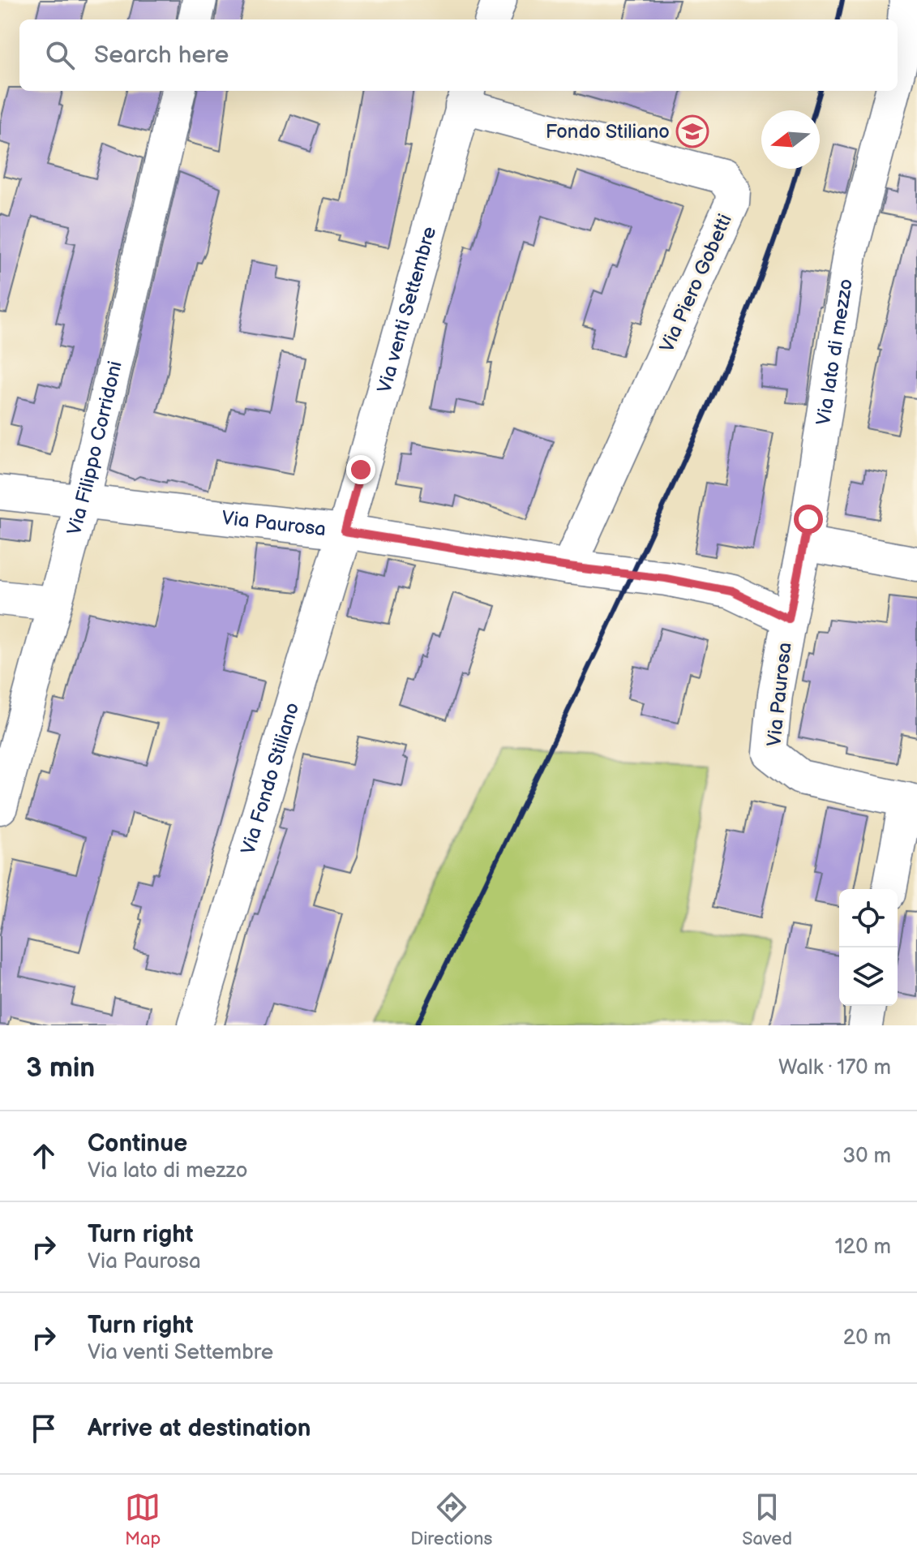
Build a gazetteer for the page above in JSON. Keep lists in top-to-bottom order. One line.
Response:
{"streets":{"street":["Via Piero Gobetti","Via venti Settembre","Via lato di mezzo","Via Filippo Corridoni","Via Paurosa","Via Fondo Stiliano"]},"crossings":[["Via Piero Gobetti","Via venti Settembre"],["Via Piero Gobetti","Via Paurosa"],["Via venti Settembre","Via Paurosa"],["Via venti Settembre","Via Fondo Stiliano"],["Via lato di mezzo","Via Paurosa"],["Via Filippo Corridoni","Via Paurosa"],["Via Paurosa","Via Fondo Stiliano"]],"places":{"school or university":["Fondo Stiliano"]},"north":"left","page":{"search":"Search here","heading":["3 min","Walk · 170 m"],"list":[["Continue","Via lato di mezzo","30 m"],["Turn right","Via Paurosa","120 m"],["Turn right","Via venti Settembre","20 m"],"Arrive at destination"],"nav":["Map","Directions","Saved"]}}
